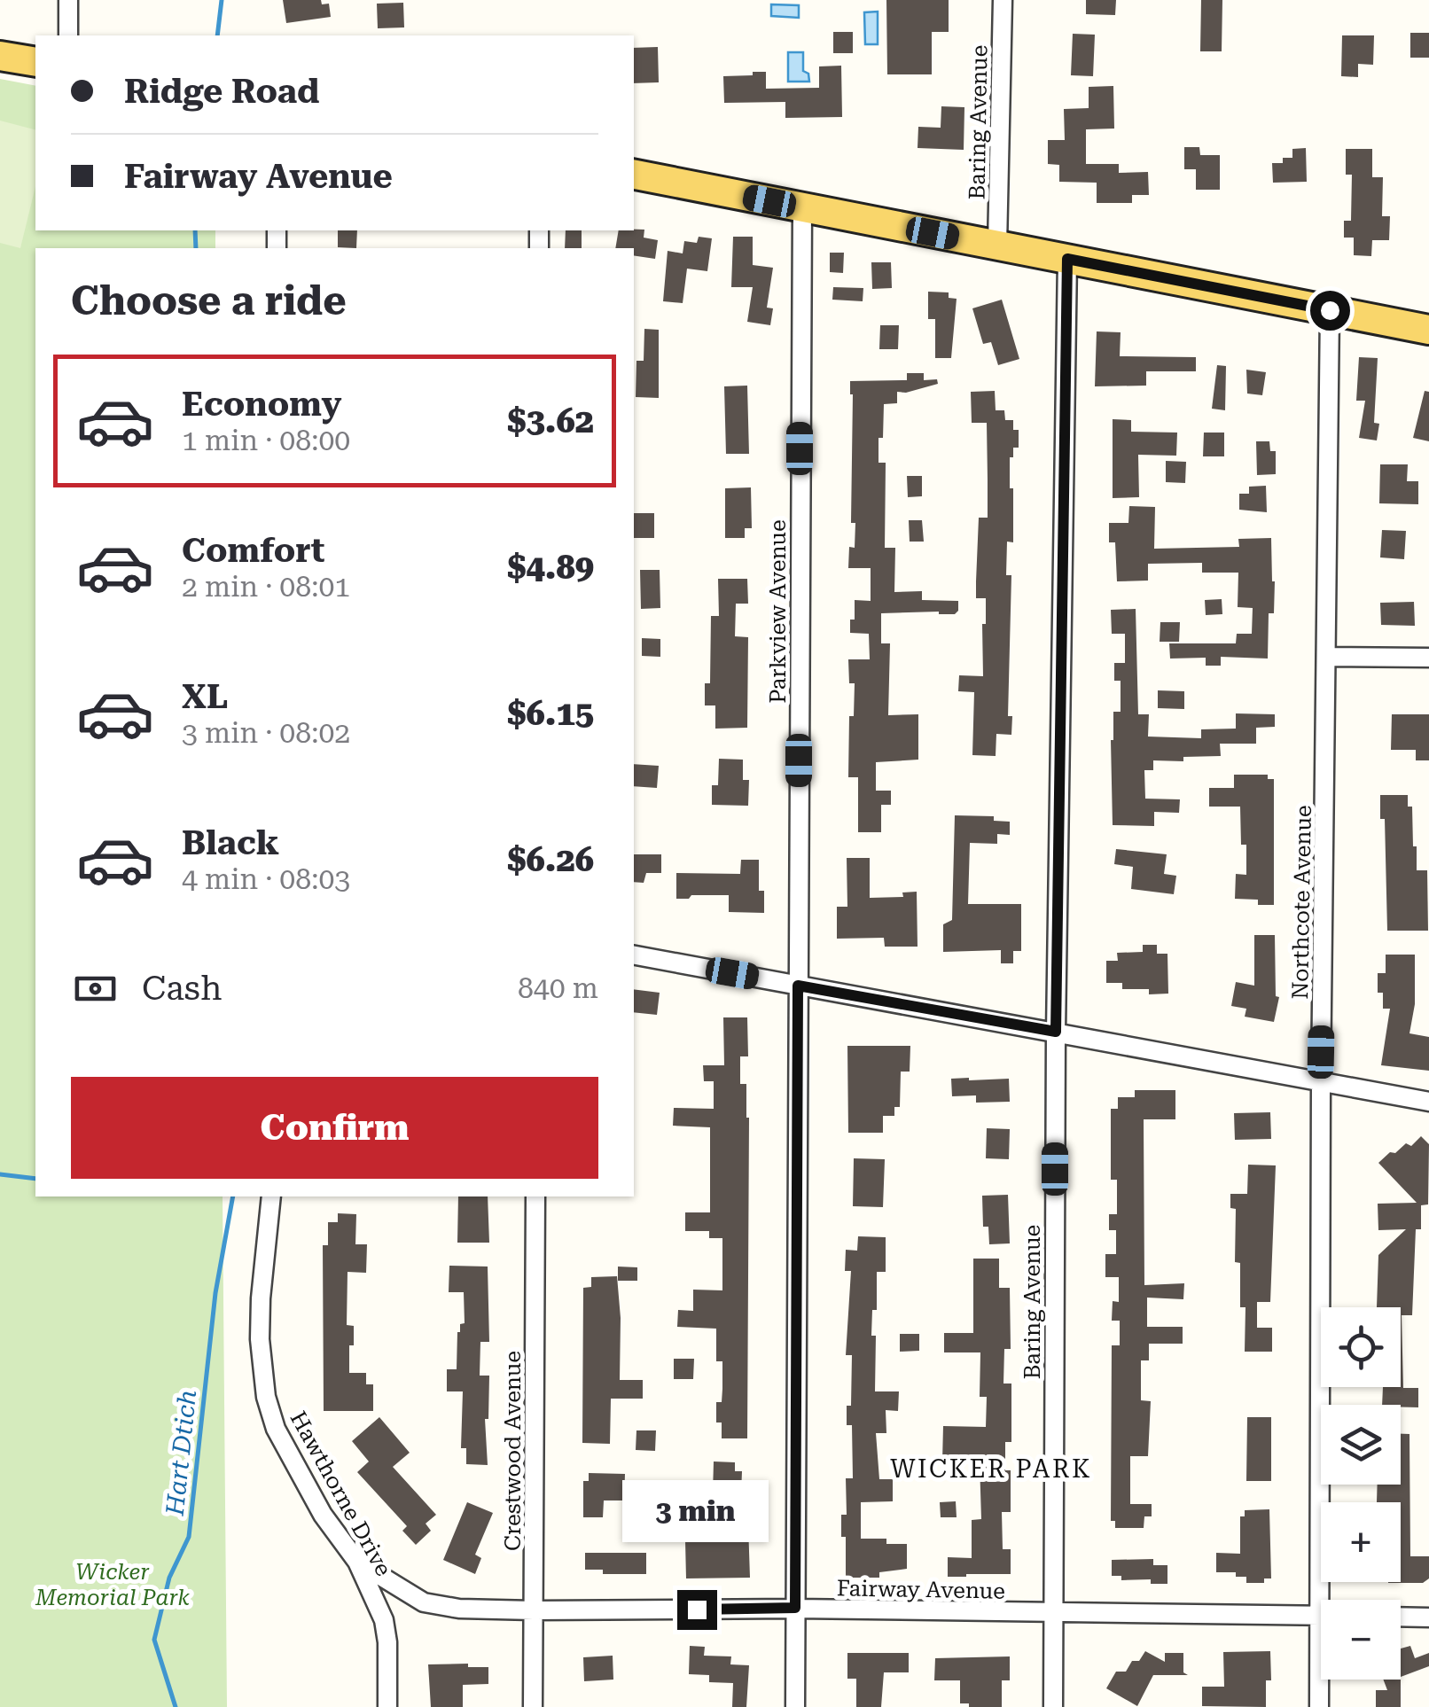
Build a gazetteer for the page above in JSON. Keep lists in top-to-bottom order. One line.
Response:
{"streets":{"street":["Baring Avenue","Parkview Avenue","Northcote Avenue","Crestwood Avenue","Hawthorne Drive","Fairway Avenue"]},"crossings":[["Baring Avenue","Fairway Avenue"],["Parkview Avenue","Fairway Avenue"],["Crestwood Avenue","Fairway Avenue"],["Hawthorne Drive","Fairway Avenue"]],"districts":["WICKER PARK"],"water":["Hart Dtich"],"parks":["Wicker Memorial Park"],"page":{"banner":["Ridge Road","Fairway Avenue"],"heading":"Choose a ride","list":[{"name":"Economy","note":"1 min · 08:00","value":"$3.62"},{"name":"Comfort","note":"2 min · 08:01","value":"$4.89"},{"name":"XL","note":"3 min · 08:02","value":"$6.15"},{"name":"Black","note":"4 min · 08:03","value":"$6.26"}],"pay":["Cash","840 m"],"buttons":"Confirm","map_buttons":["+","−"],"bubble":"3 min"}}
